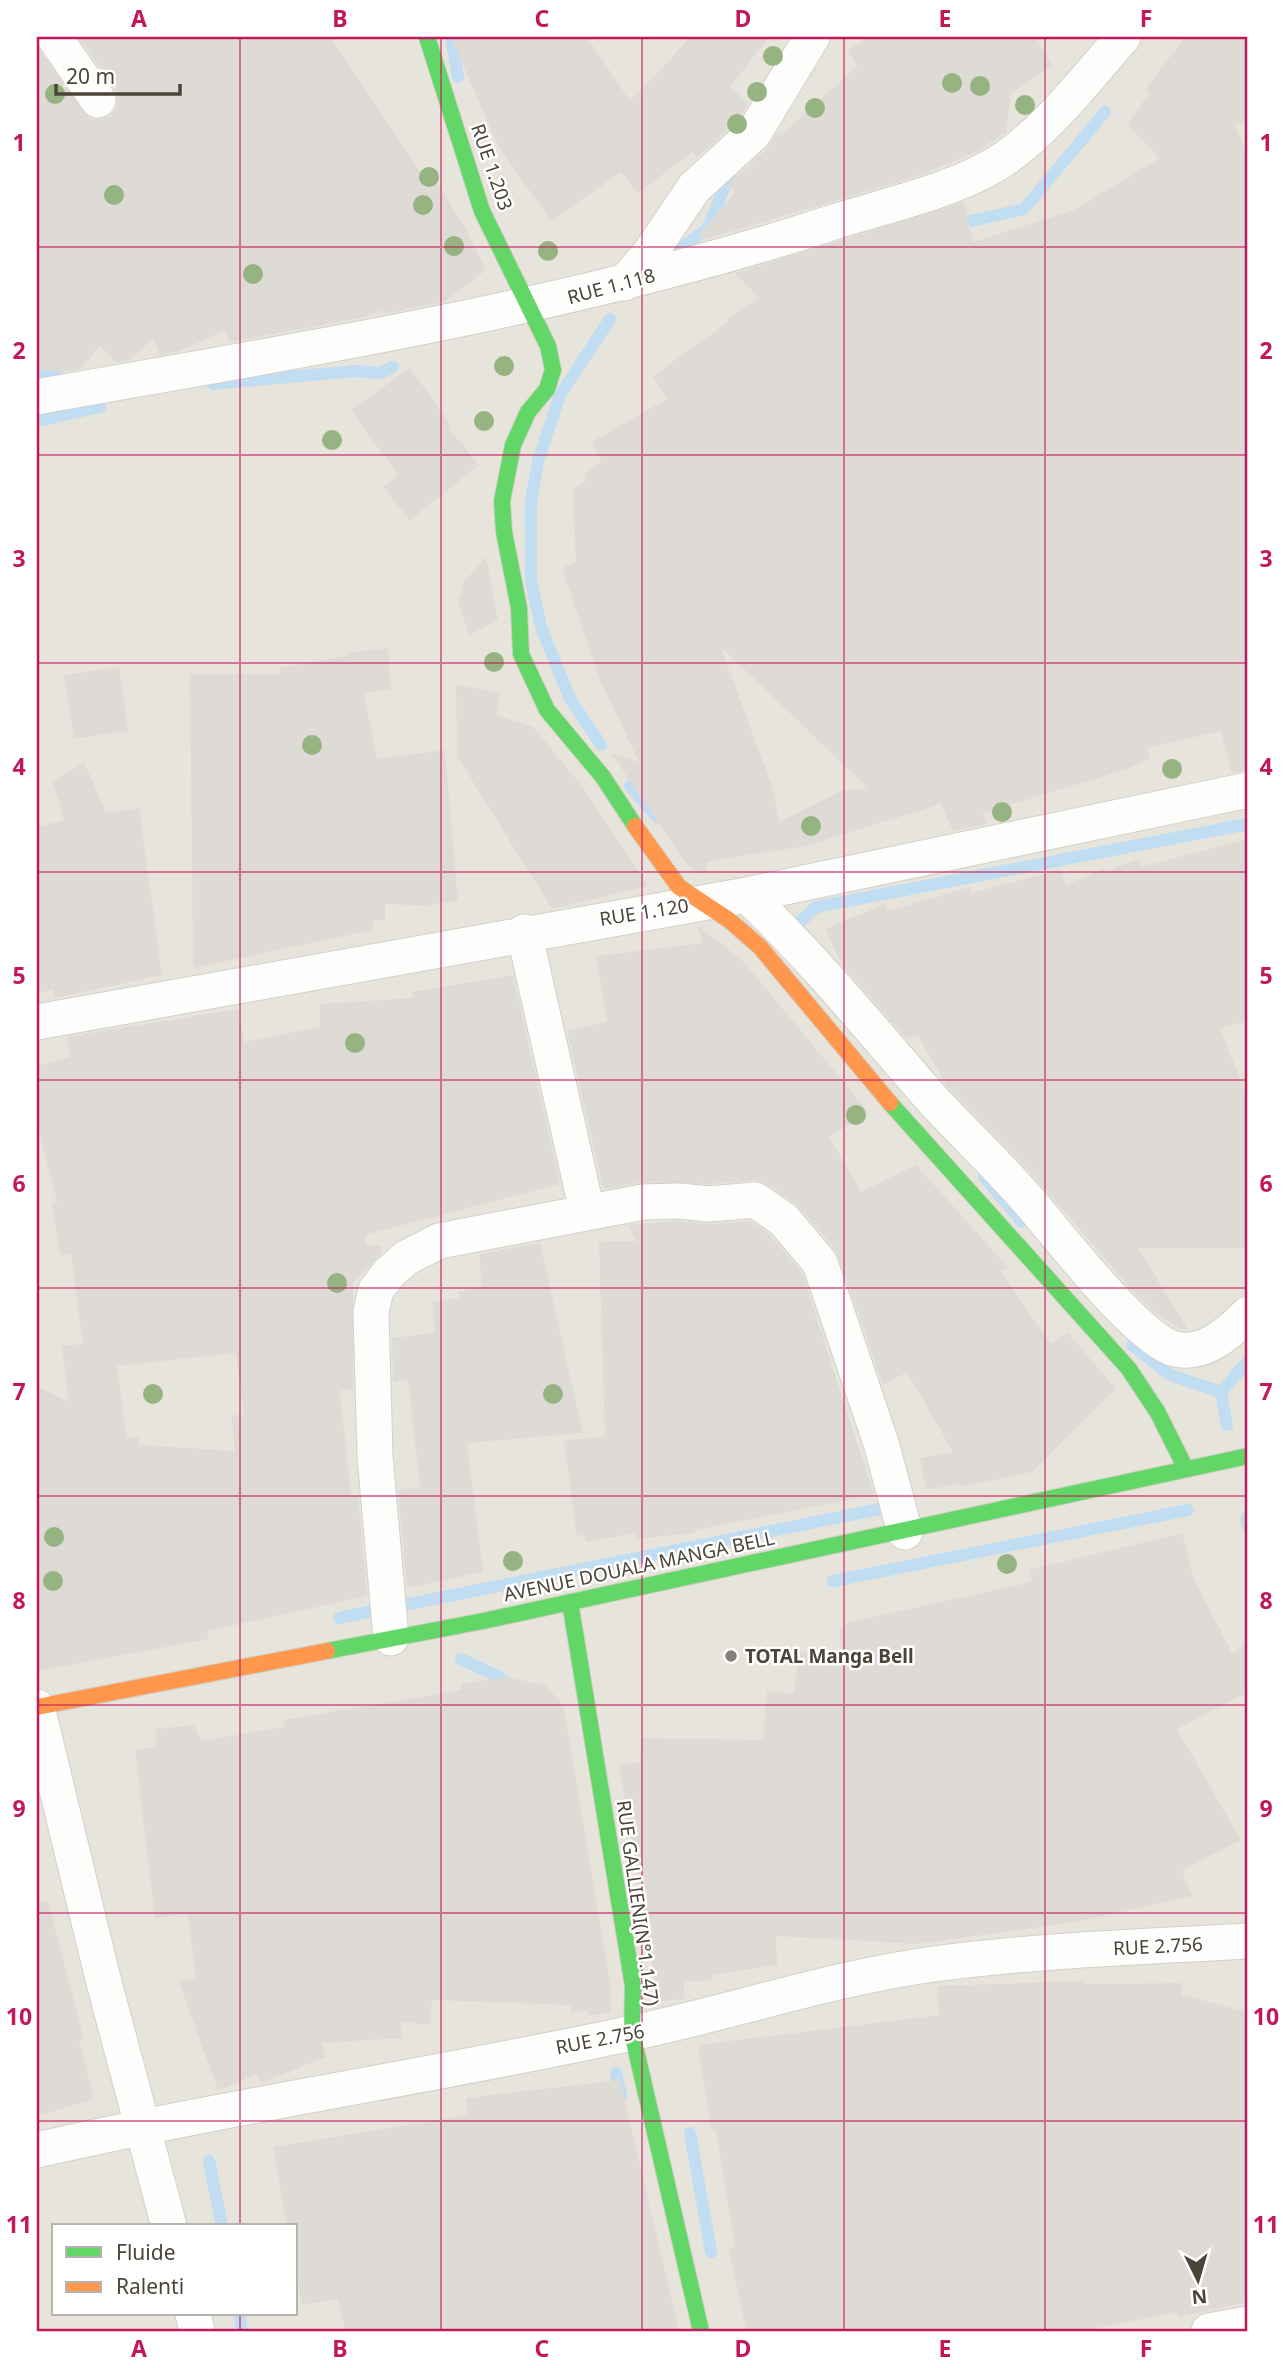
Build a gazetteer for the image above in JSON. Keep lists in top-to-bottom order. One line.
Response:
{"streets":{"street":["RUE 1.203","RUE 1.118","RUE 1.120","AVENUE DOUALA MANGA BELL","RUE GALLIENI(N°1.147)","RUE 2.756"]},"crossings":[["RUE 1.203","RUE 1.118"],["RUE 1.203","RUE 1.120"],["RUE 1.203","AVENUE DOUALA MANGA BELL"],["AVENUE DOUALA MANGA BELL","RUE GALLIENI(N°1.147)"],["RUE GALLIENI(N°1.147)","RUE 2.756"]],"places":["TOTAL Manga Bell"],"legend":["Fluide","Ralenti"],"scale_bar":"20 m","north":"bottom","grid":{"columns":["A","B","C","D","E","F"],"rows":["1","2","3","4","5","6","7","8","9","10","11"]}}
